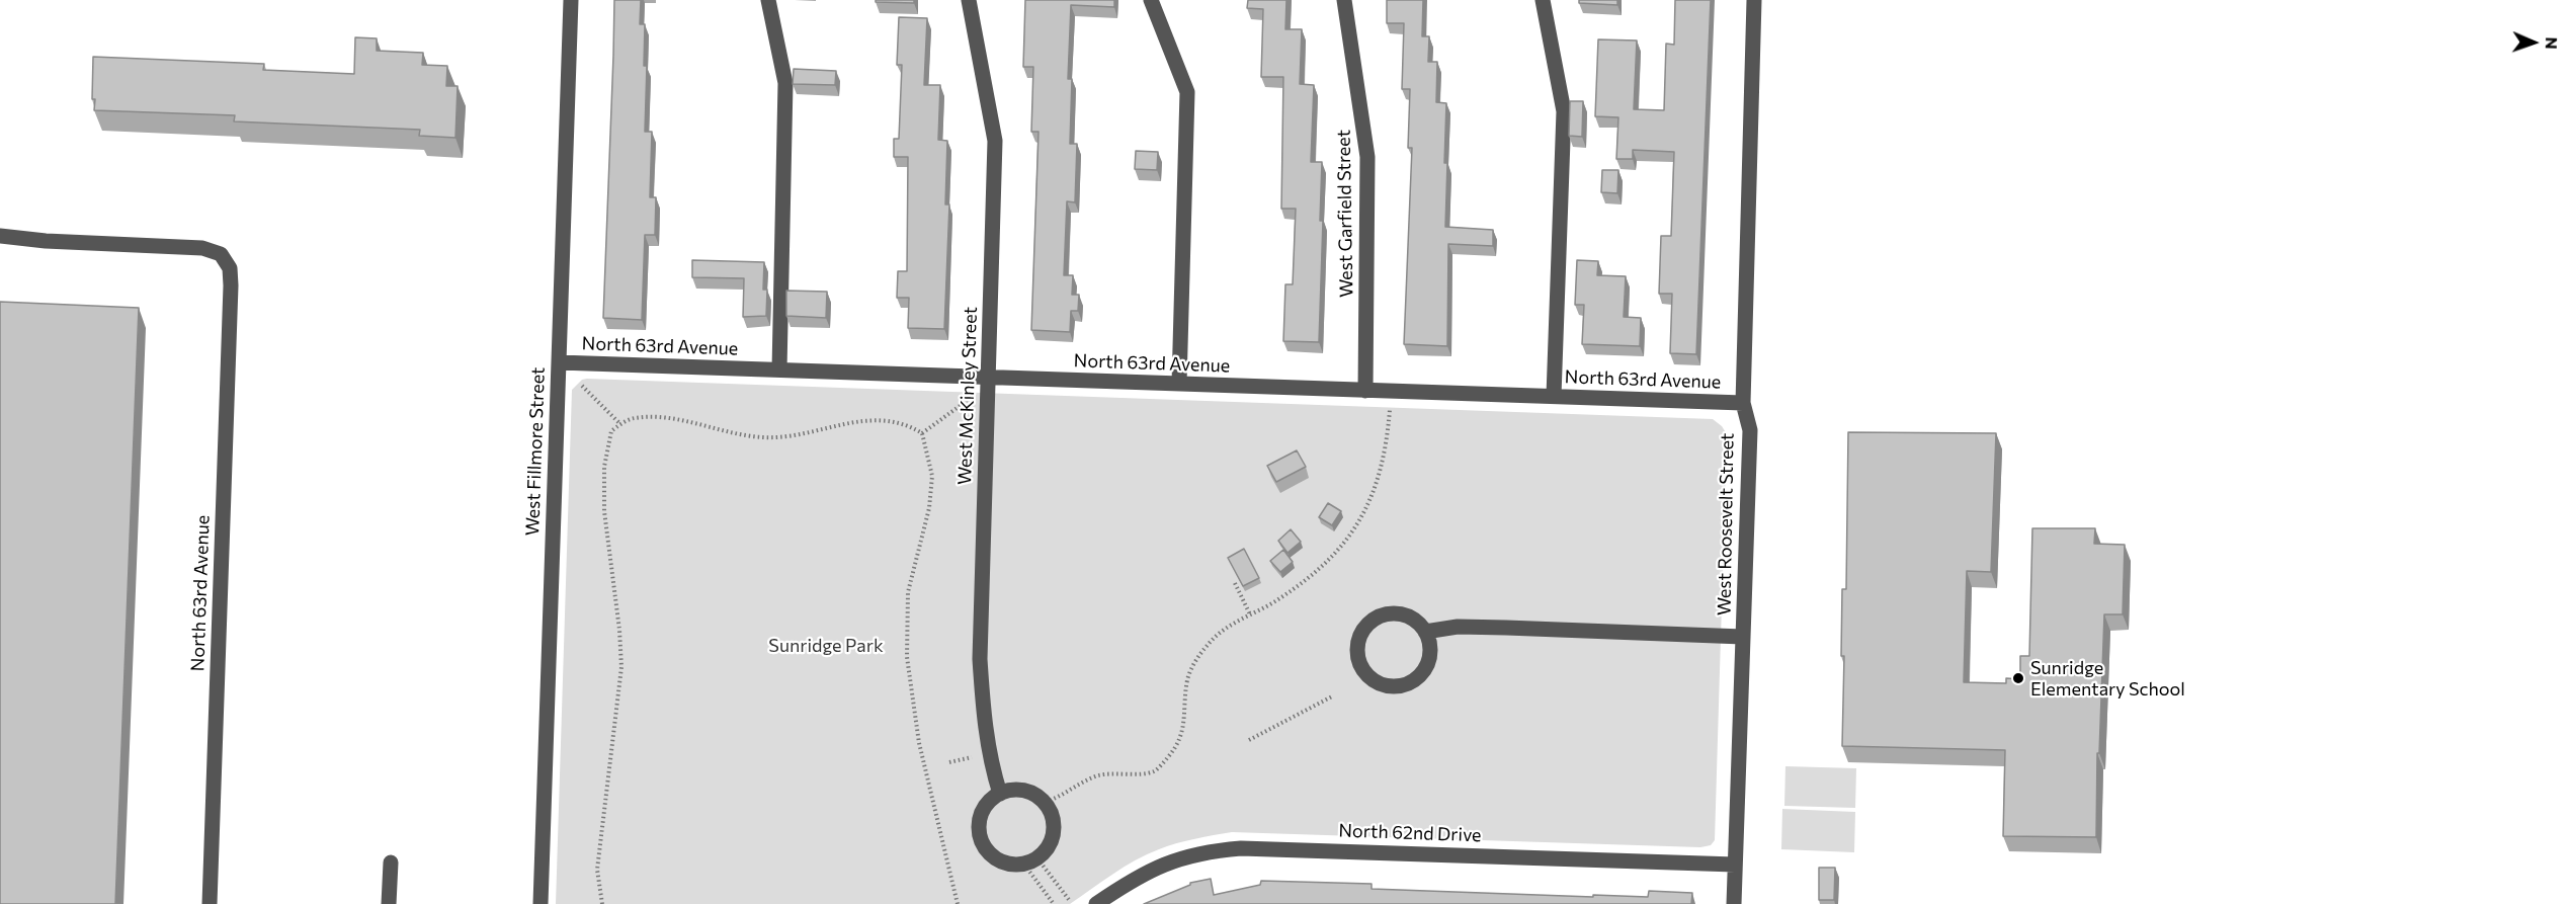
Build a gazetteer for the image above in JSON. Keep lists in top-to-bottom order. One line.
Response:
{"streets":{"street":["West Garfield Street","North 63rd Avenue","West McKinley Street","West Fillmore Street","West Roosevelt Street","North 62nd Drive"]},"crossings":[["West Garfield Street","North 63rd Avenue"],["North 63rd Avenue","West McKinley Street"],["North 63rd Avenue","West Fillmore Street"],["North 63rd Avenue","West Roosevelt Street"],["West Roosevelt Street","North 62nd Drive"]],"parks":["Sunridge Park"],"places":["Sunridge Elementary School"],"north":"right"}
